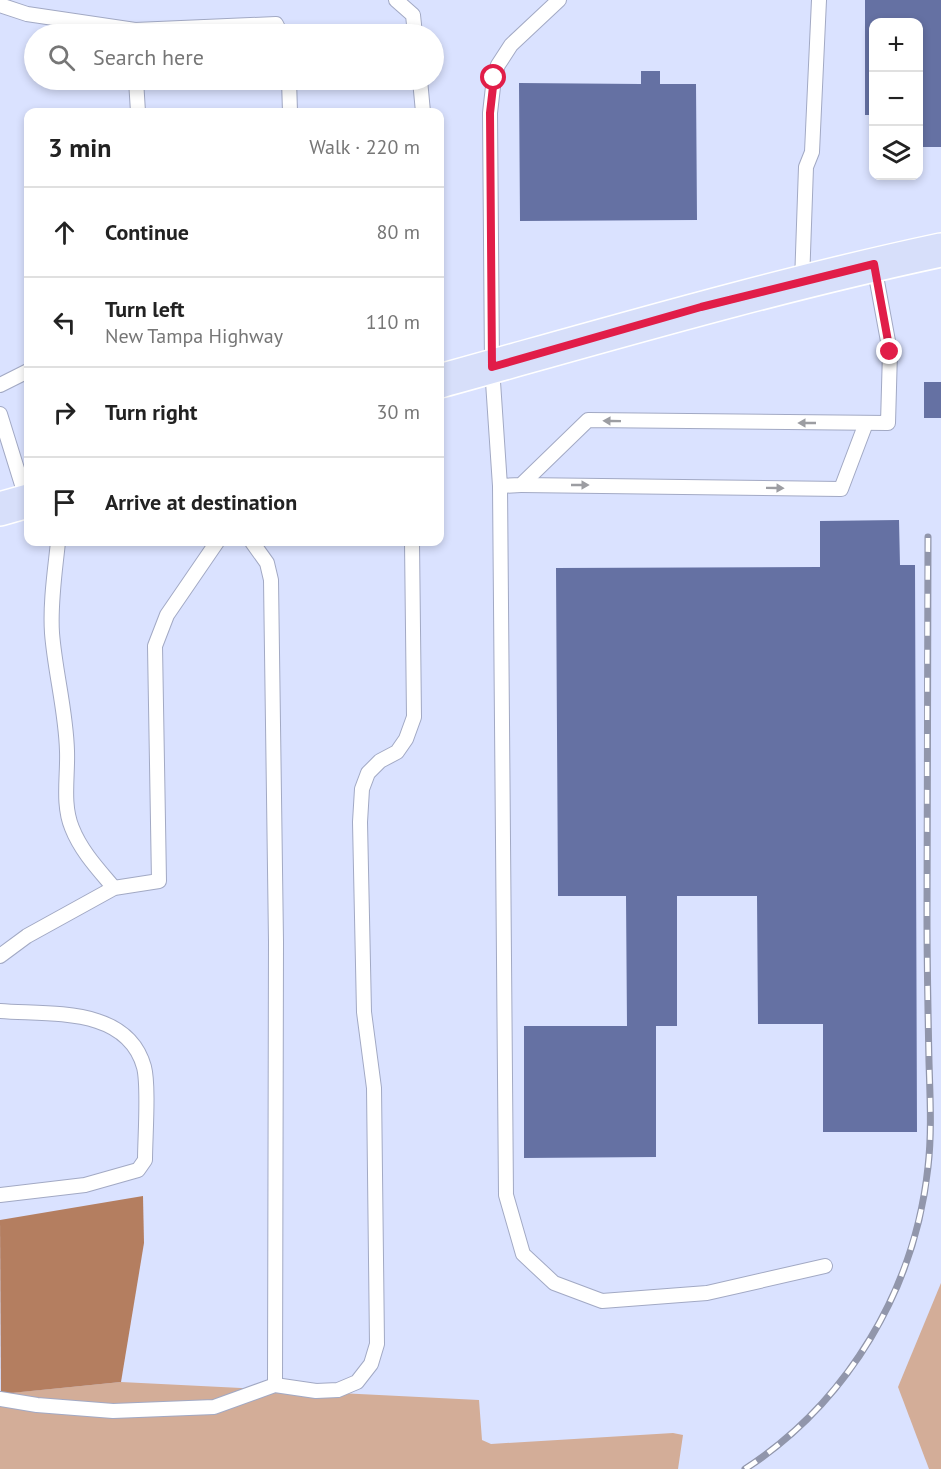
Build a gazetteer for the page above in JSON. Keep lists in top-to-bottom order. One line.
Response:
{"page":{"map_buttons":["+","−"],"search":"Search here","heading":["3 min","Walk · 220 m"],"list":[["Continue","80 m"],["Turn left","New Tampa Highway","110 m"],["Turn right","30 m"],"Arrive at destination"]}}
